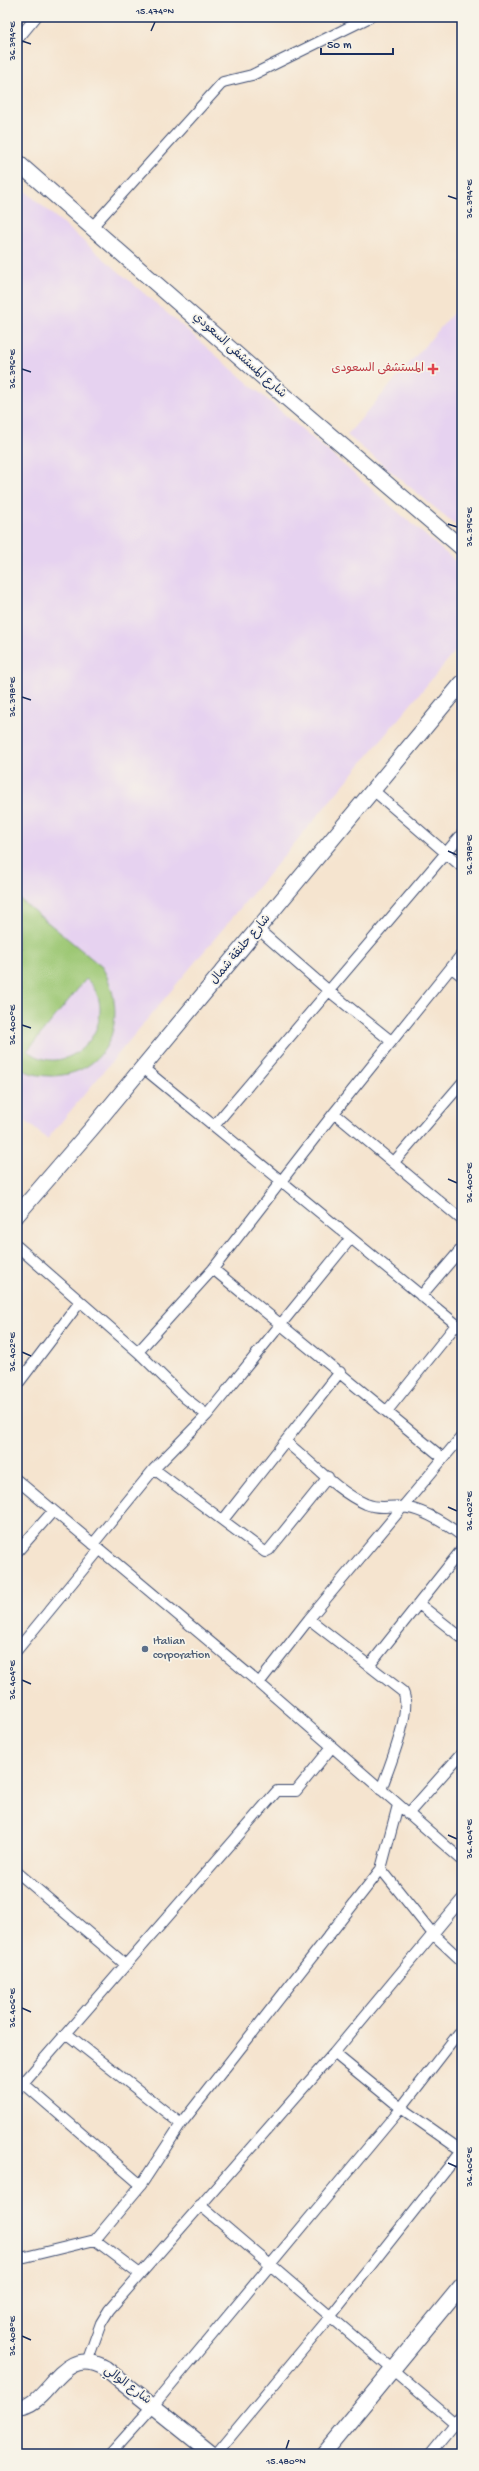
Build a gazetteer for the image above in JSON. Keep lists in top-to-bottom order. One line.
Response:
{"streets":{"street":["شارع المستشفى السعودي","شارع حلنقة شمال","شارع الوالي"]},"places":{"health":["المستشفى السعودى"],"other":["Italian corporation"]},"scale_bar":"50 m","coordinates":["15.474°N","36.394°E","36.396°E","36.398°E","36.400°E","36.402°E","36.404°E","36.406°E","36.408°E","15.480°N"]}
